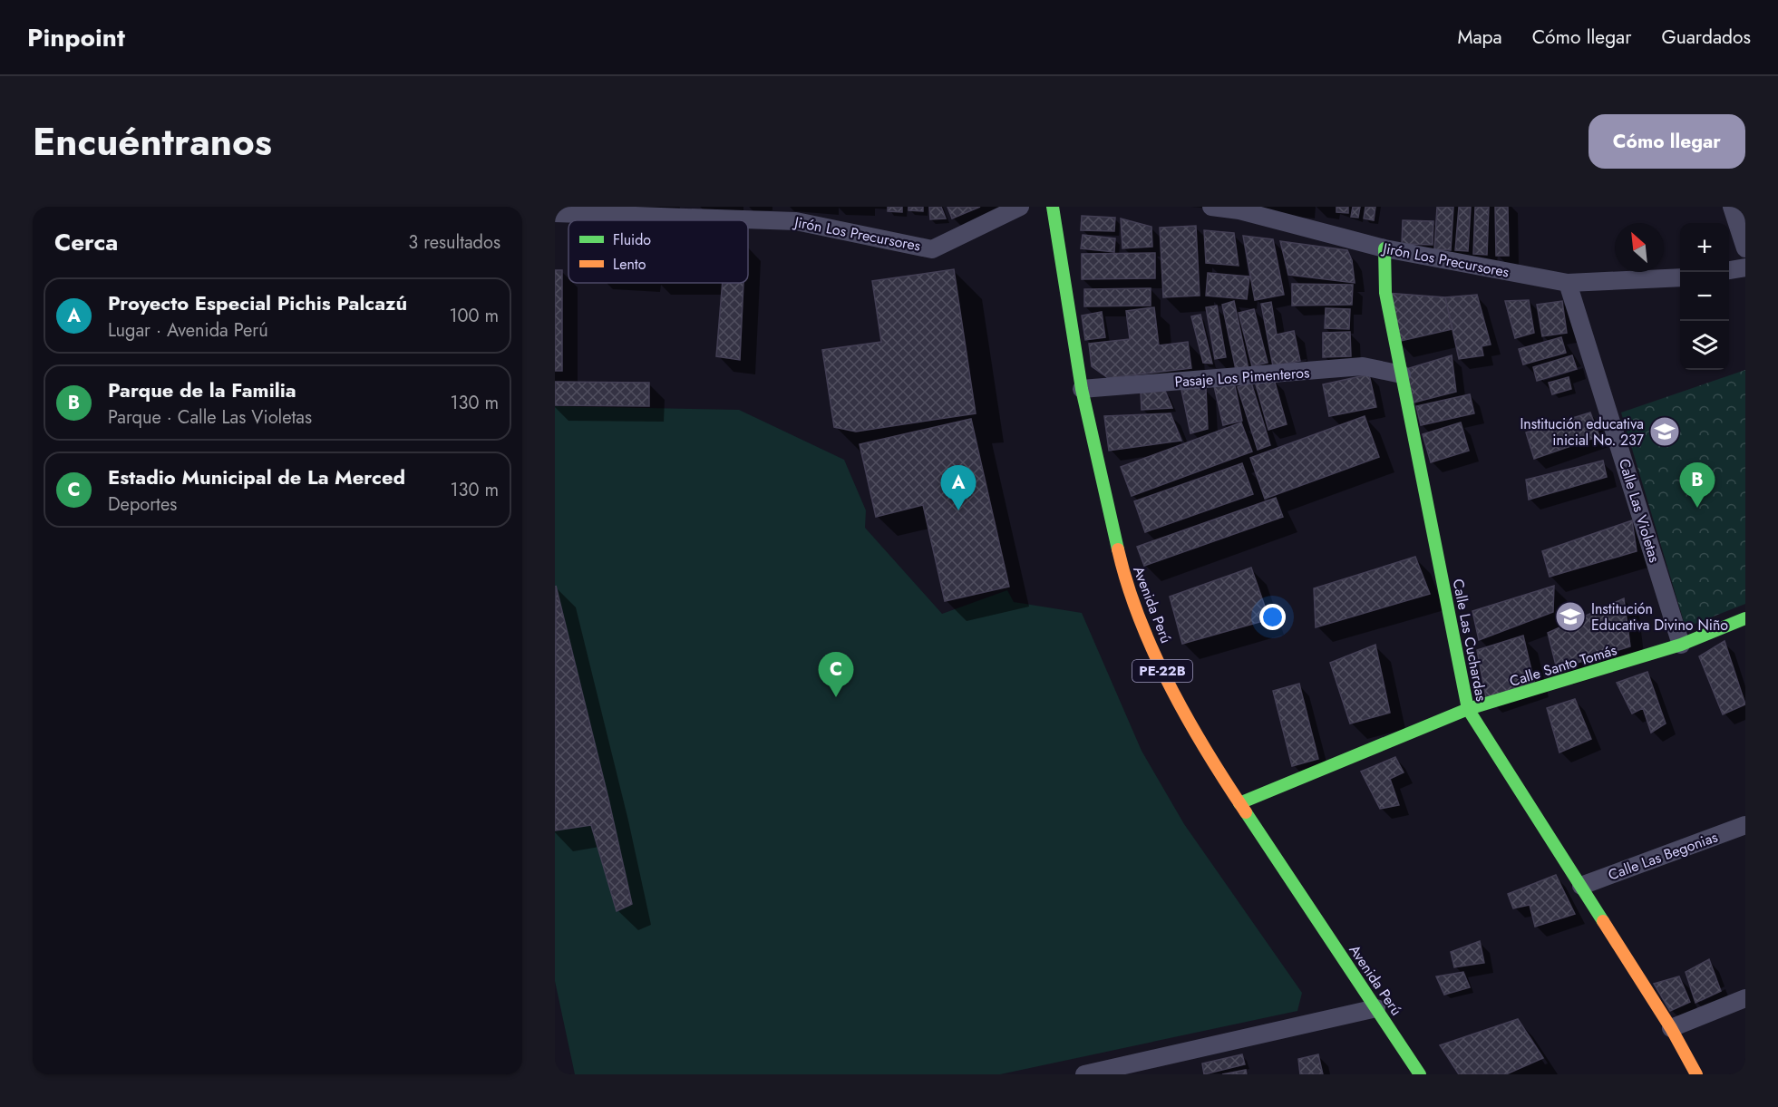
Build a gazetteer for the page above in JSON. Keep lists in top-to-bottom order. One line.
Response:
{"streets":{"main road":["Avenida Perú","Calle Las Cuchardas","Calle Santo Tomás","PE-22B"],"street":["Jirón Los Precursores","Pasaje Los Pimenteros","Calle Las Violetas","Calle Las Begonias"]},"crossings":[["Jirón Los Precursores","Calle Las Violetas"],["Jirón Los Precursores","Calle Las Cuchardas"],["Pasaje Los Pimenteros","Avenida Perú"],["Pasaje Los Pimenteros","Calle Las Cuchardas"],["Calle Las Violetas","Calle Santo Tomás"],["Avenida Perú","Calle Santo Tomás"],["Calle Las Cuchardas","Calle Santo Tomás"],["Calle Las Cuchardas","Calle Las Begonias"]],"places":{"school or university":["Institución educativa inicial No. 237","Institución Educativa Divino Niño"]},"legend":["Fluido","Lento"],"north":"top left","page":{"header":"Pinpoint","nav":["Mapa","Cómo llegar","Guardados"],"title":"Encuéntranos","buttons":"Cómo llegar","heading":["Cerca","3 resultados"],"map_buttons":["+","−"],"list":[{"mark":"A","name":"Proyecto Especial Pichis Palcazú","note":"Lugar · Avenida Perú","value":"100 m"},{"mark":"B","name":"Parque de la Familia","note":"Parque · Calle Las Violetas","value":"130 m"},{"mark":"C","name":"Estadio Municipal de La Merced","note":"Deportes","value":"130 m"}],"pins":["B","A","C"]}}
